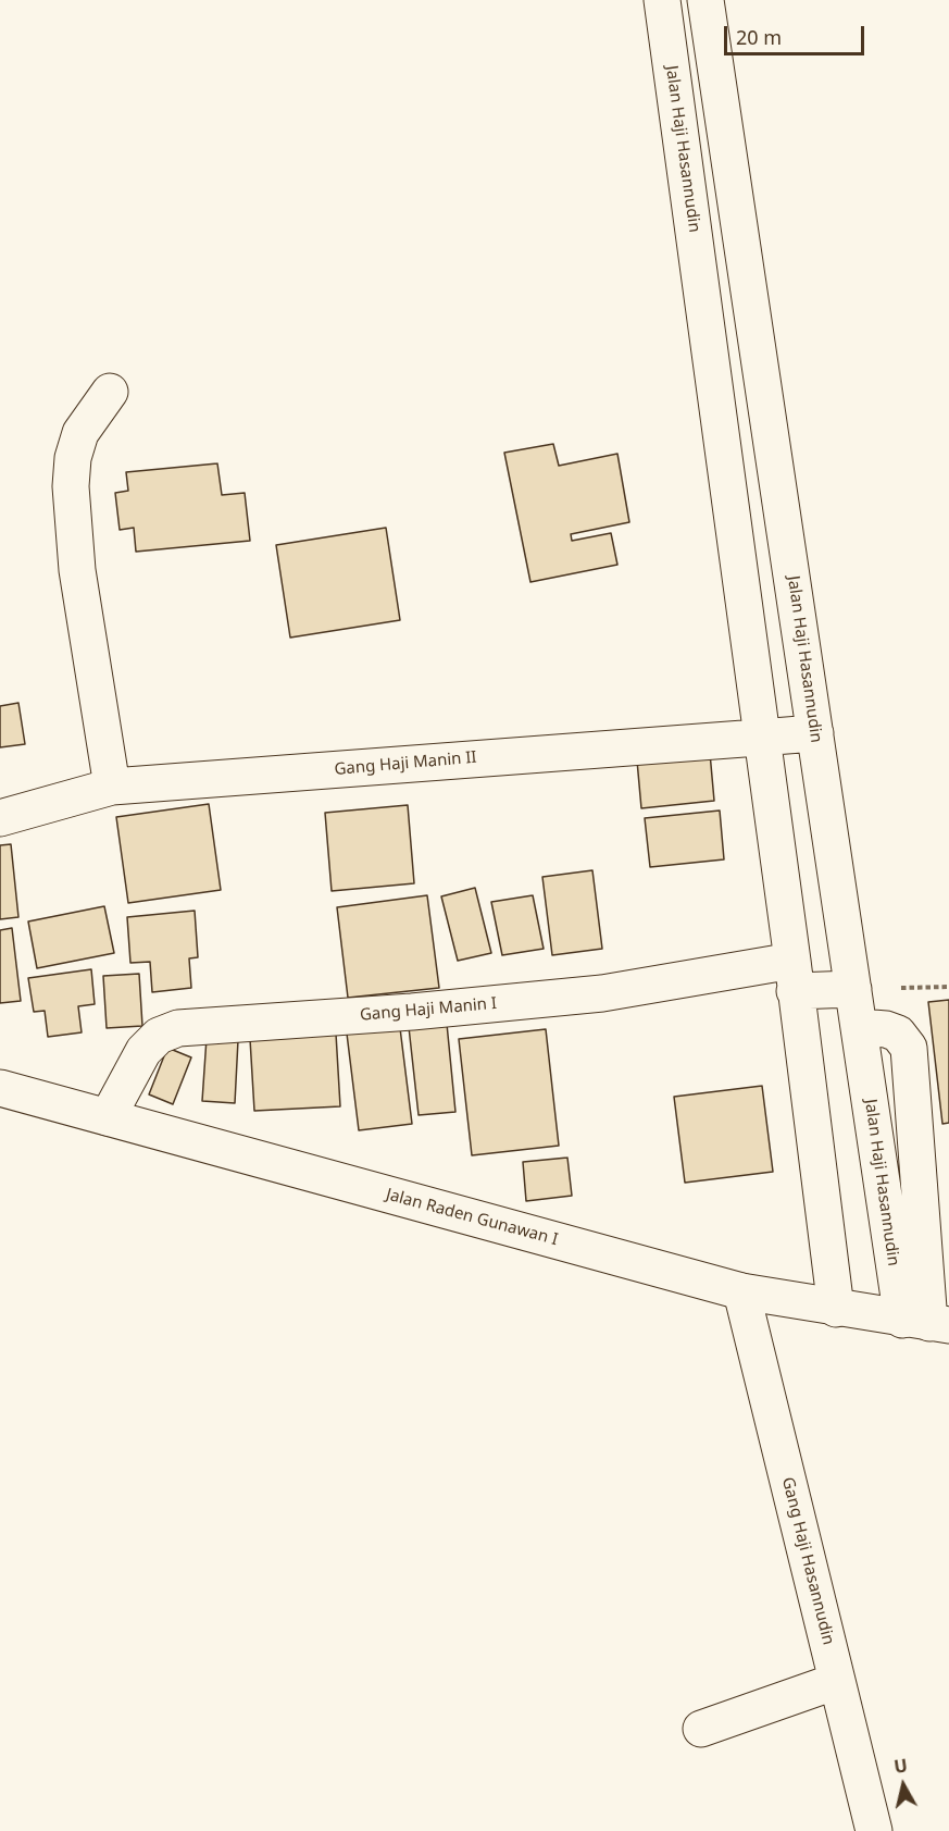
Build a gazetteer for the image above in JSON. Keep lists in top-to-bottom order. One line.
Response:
{"streets":{"main road":["Jalan Haji Hasannudin","Gang Haji Manin II","Gang Haji Manin I","Jalan Raden Gunawan I","Gang Haji Hasannudin"]},"crossings":[["Jalan Haji Hasannudin","Gang Haji Manin II"],["Jalan Haji Hasannudin","Gang Haji Manin I"],["Jalan Haji Hasannudin","Jalan Raden Gunawan I"],["Gang Haji Manin I","Jalan Raden Gunawan I"],["Jalan Raden Gunawan I","Gang Haji Hasannudin"]],"scale_bar":"20 m","north":"top"}
